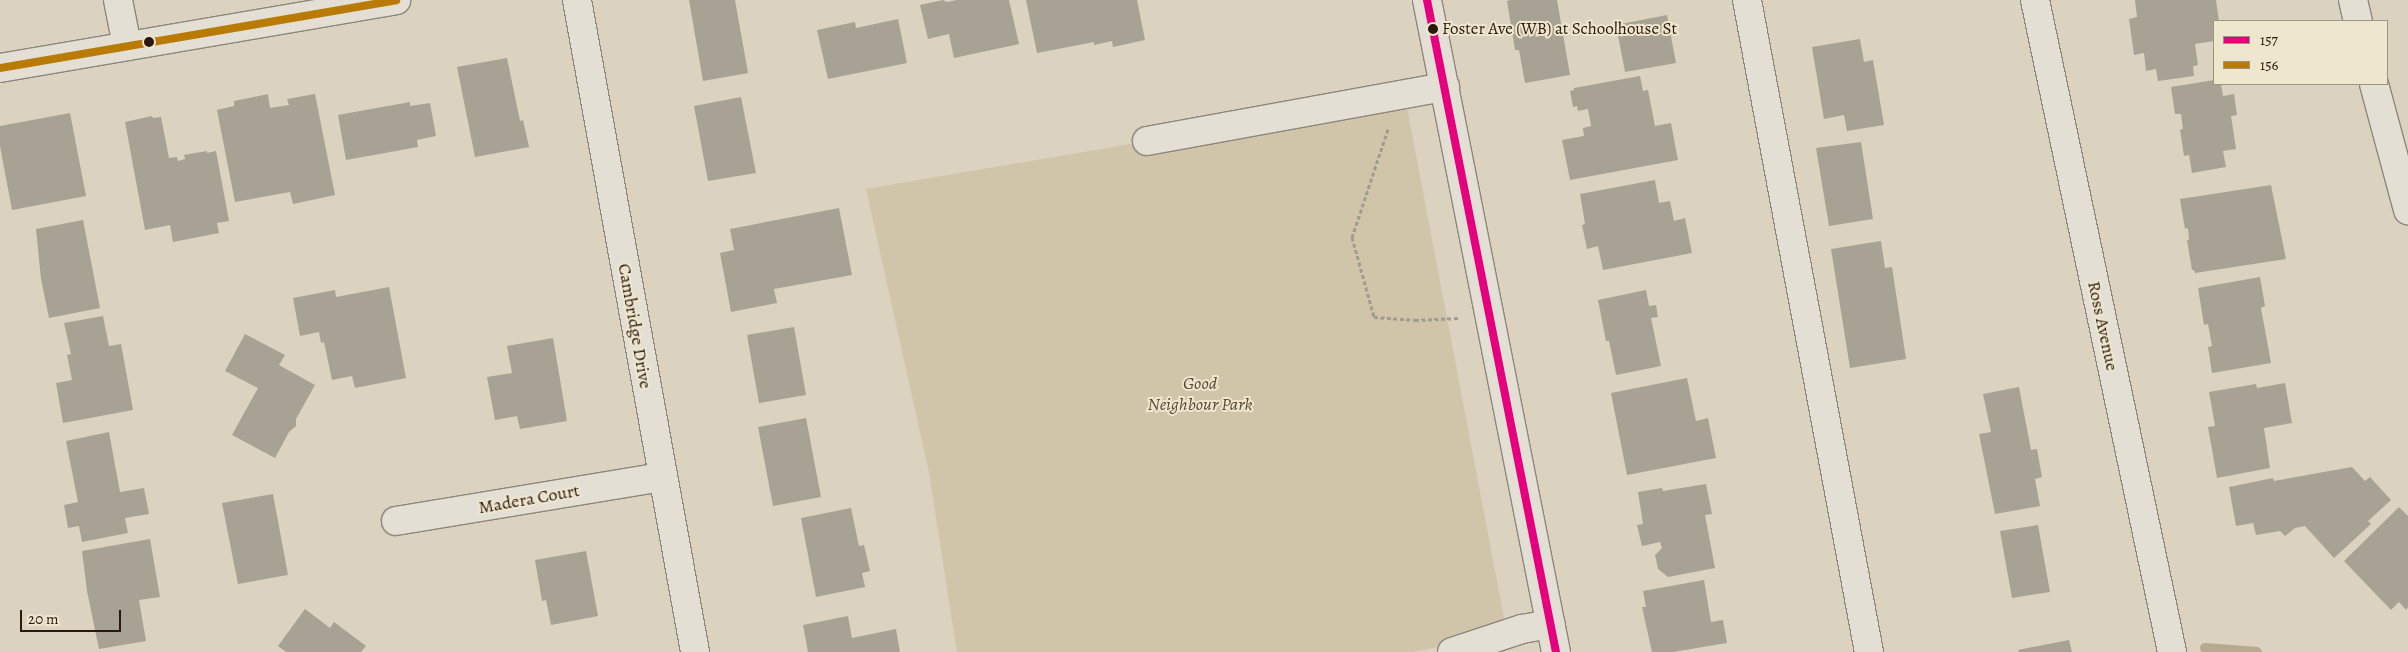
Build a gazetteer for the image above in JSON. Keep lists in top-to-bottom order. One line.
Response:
{"streets":{"street":["Cambridge Drive","Ross Avenue","Madera Court"]},"crossings":[["Cambridge Drive","Madera Court"]],"parks":["Good Neighbour Park"],"places":["Foster Ave (WB) at Schoolhouse St"],"lines":["transit line 157","transit line 156"],"legend":["157","156"],"scale_bar":"20 m"}
